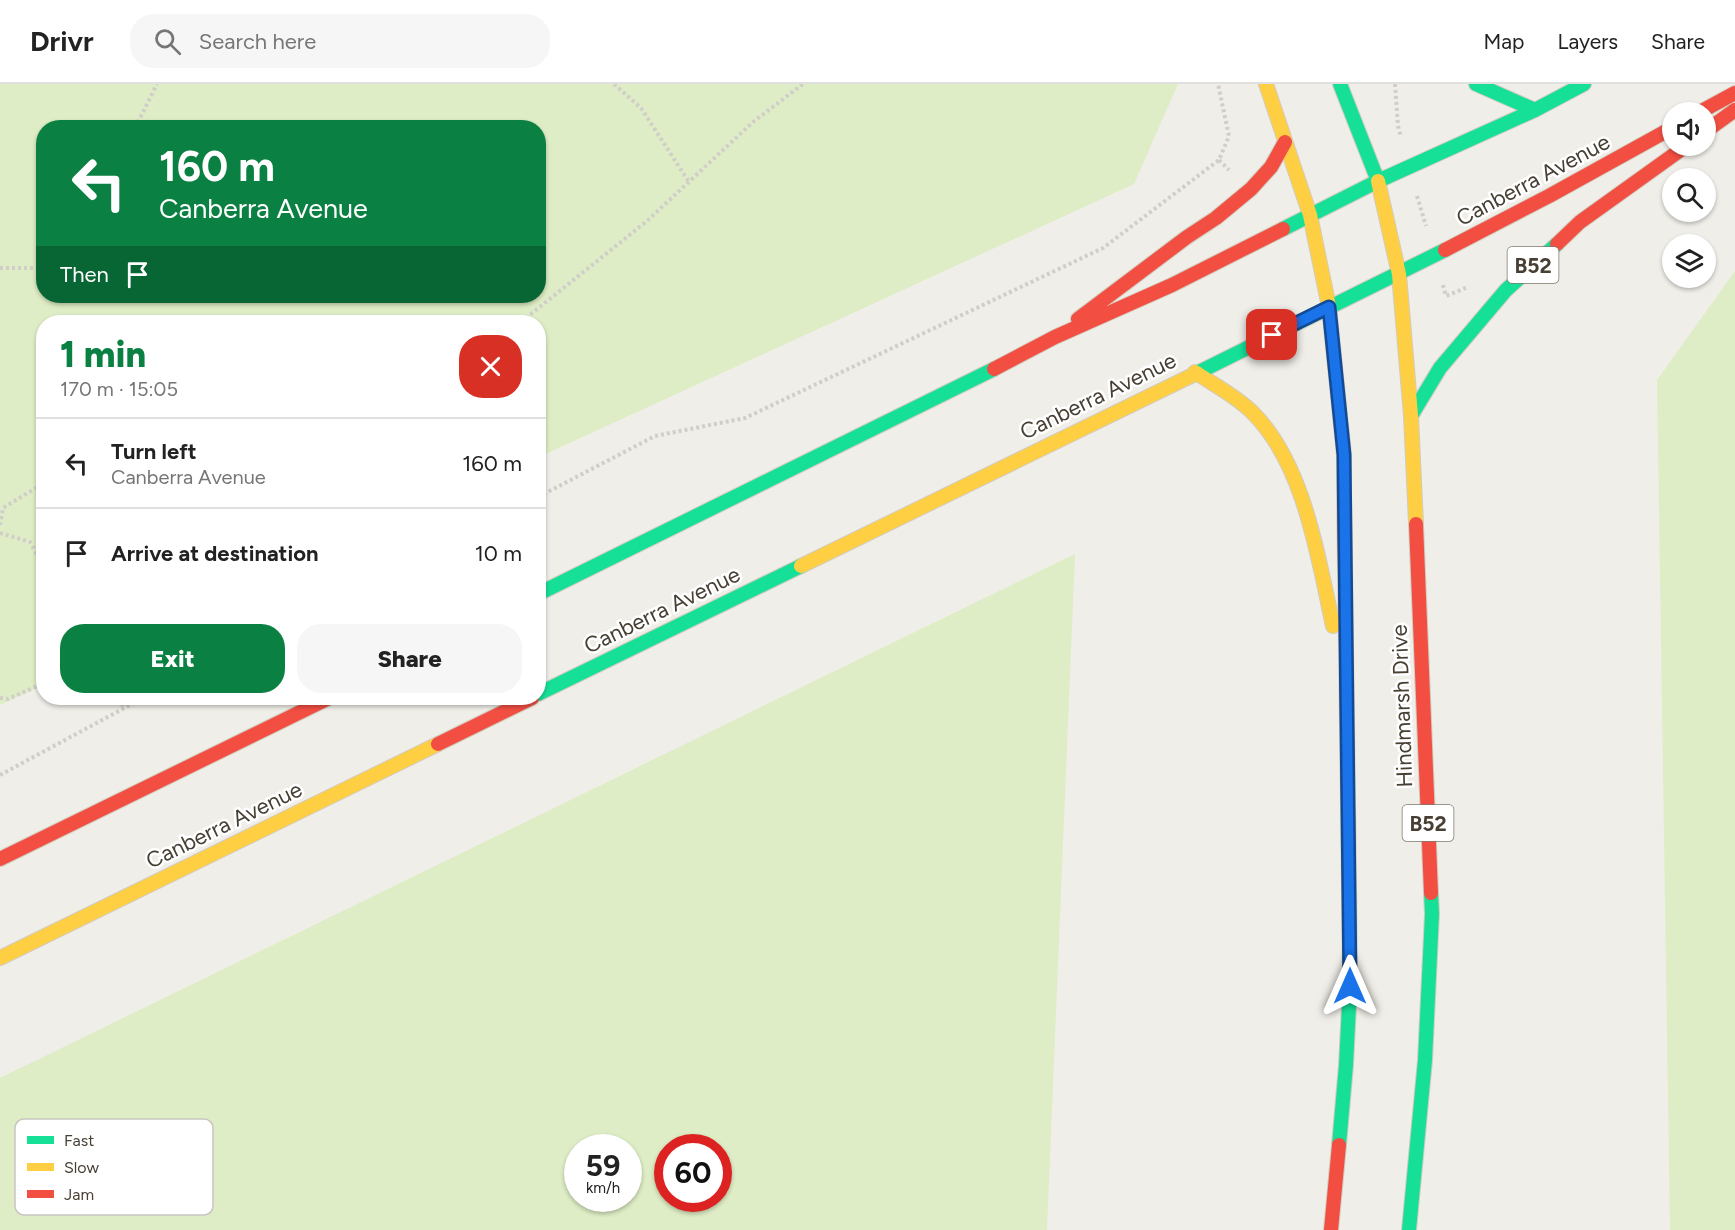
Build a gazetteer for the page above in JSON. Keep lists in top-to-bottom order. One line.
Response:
{"streets":{"main road":["Canberra Avenue","B52","Hindmarsh Drive"]},"crossings":[["Canberra Avenue","Hindmarsh Drive"],["B52","Hindmarsh Drive"]],"legend":["Fast","Slow","Jam"],"page":{"header":"Drivr","search":"Search here","nav":["Map","Layers","Share"],"turn":["160 m","Canberra Avenue"],"then":"Then","heading":["1 min","170 m · 15:05"],"list":[{"name":"Turn left","note":"Canberra Avenue","value":"160 m"},{"name":"Arrive at destination","value":"10 m"}],"buttons":["Exit","Share"],"speed":"59 km/h","limit":"60"}}
